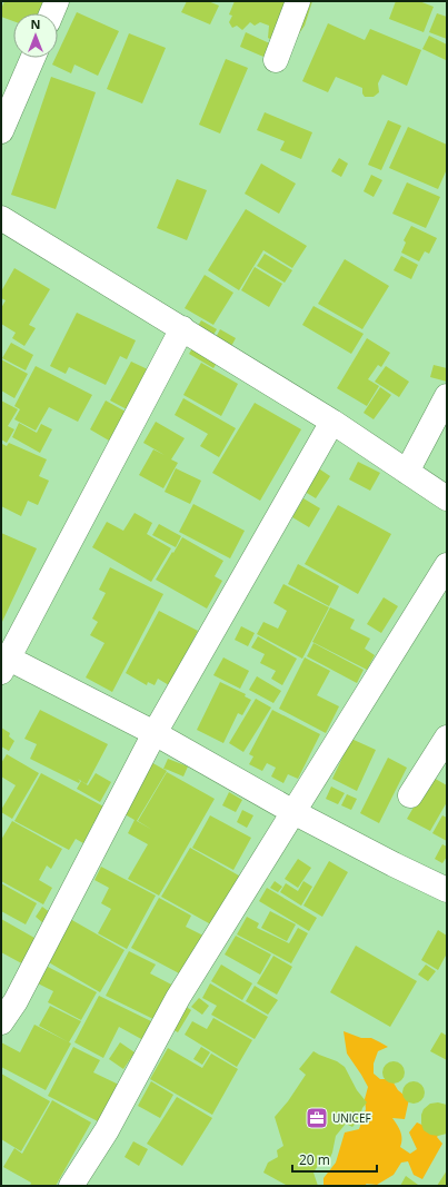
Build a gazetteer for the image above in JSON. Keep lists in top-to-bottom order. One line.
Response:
{"places":{"office":["UNICEF"]},"scale_bar":"20 m","north":"top"}
